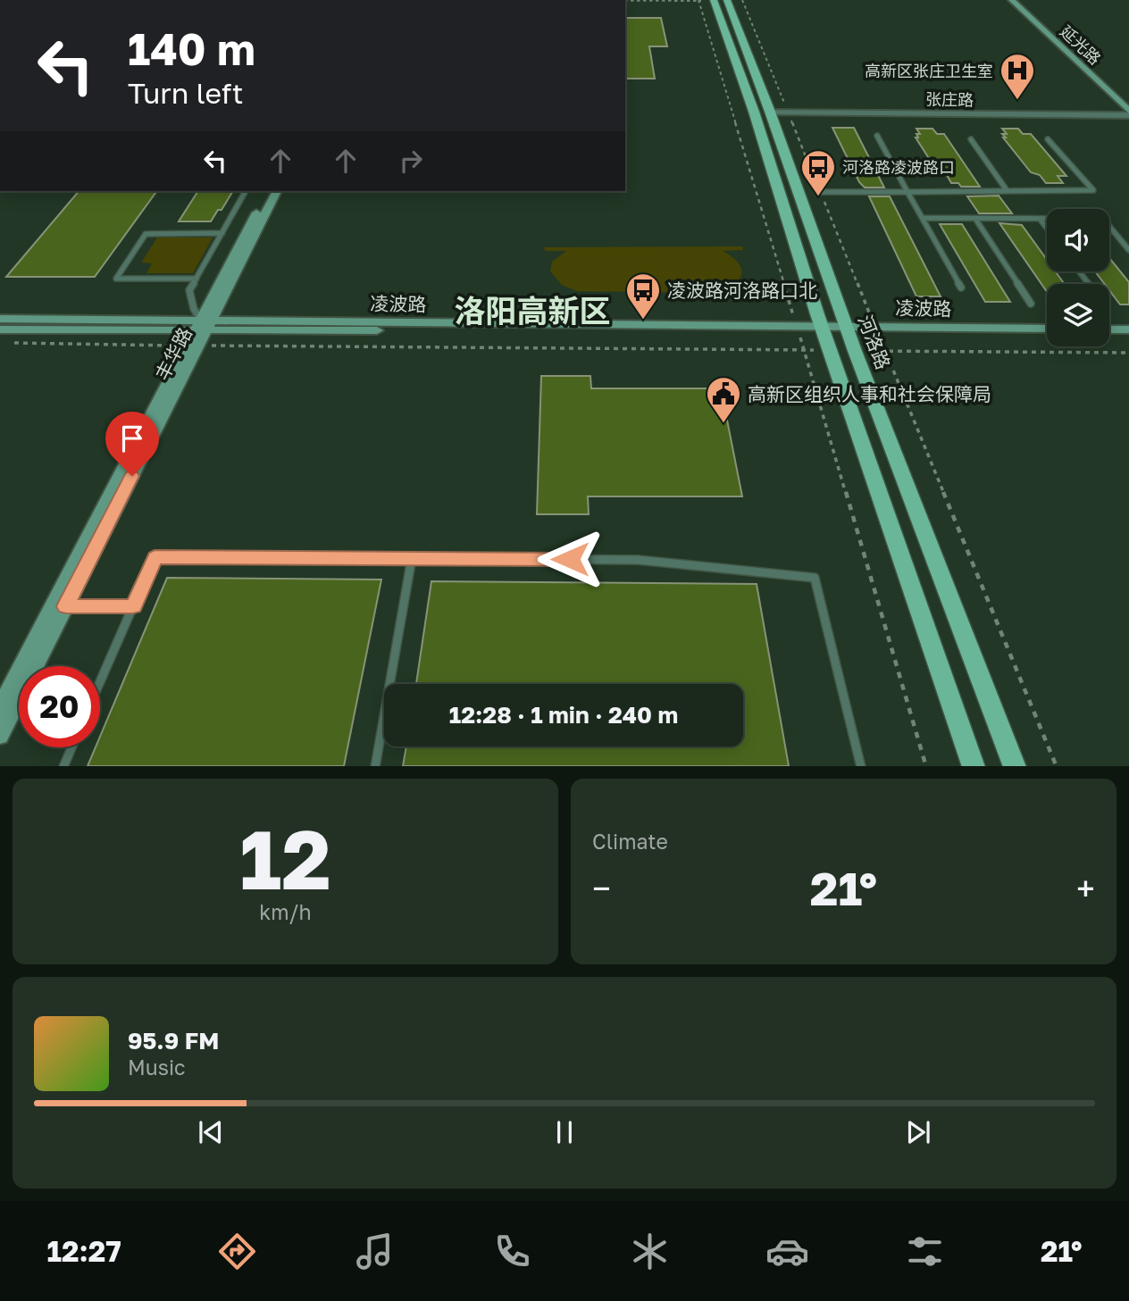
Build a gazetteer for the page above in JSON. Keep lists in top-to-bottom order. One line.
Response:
{"streets":{"main road":["河洛路"],"street":["延光路","张庄路","凌波路","丰华路"]},"crossings":[["延光路","张庄路"],["张庄路","河洛路"],["凌波路","河洛路"],["凌波路","丰华路"]],"districts":["洛阳高新区"],"places":{"hospital":["高新区张庄卫生室"],"bus stop":["河洛路凌波路口","凌波路河洛路口北"],"public building":["高新区组织人事和社会保障局"]},"page":{"turn":["140 m","Turn left"],"limit":"20","trip":"12:28 · 1 min · 240 m","tile":[["12","km/h"],"Climate"],"heat":["−","21°","+"],"song":["95.9 FM","Music"],"tabs":["12:27","21°"]}}
